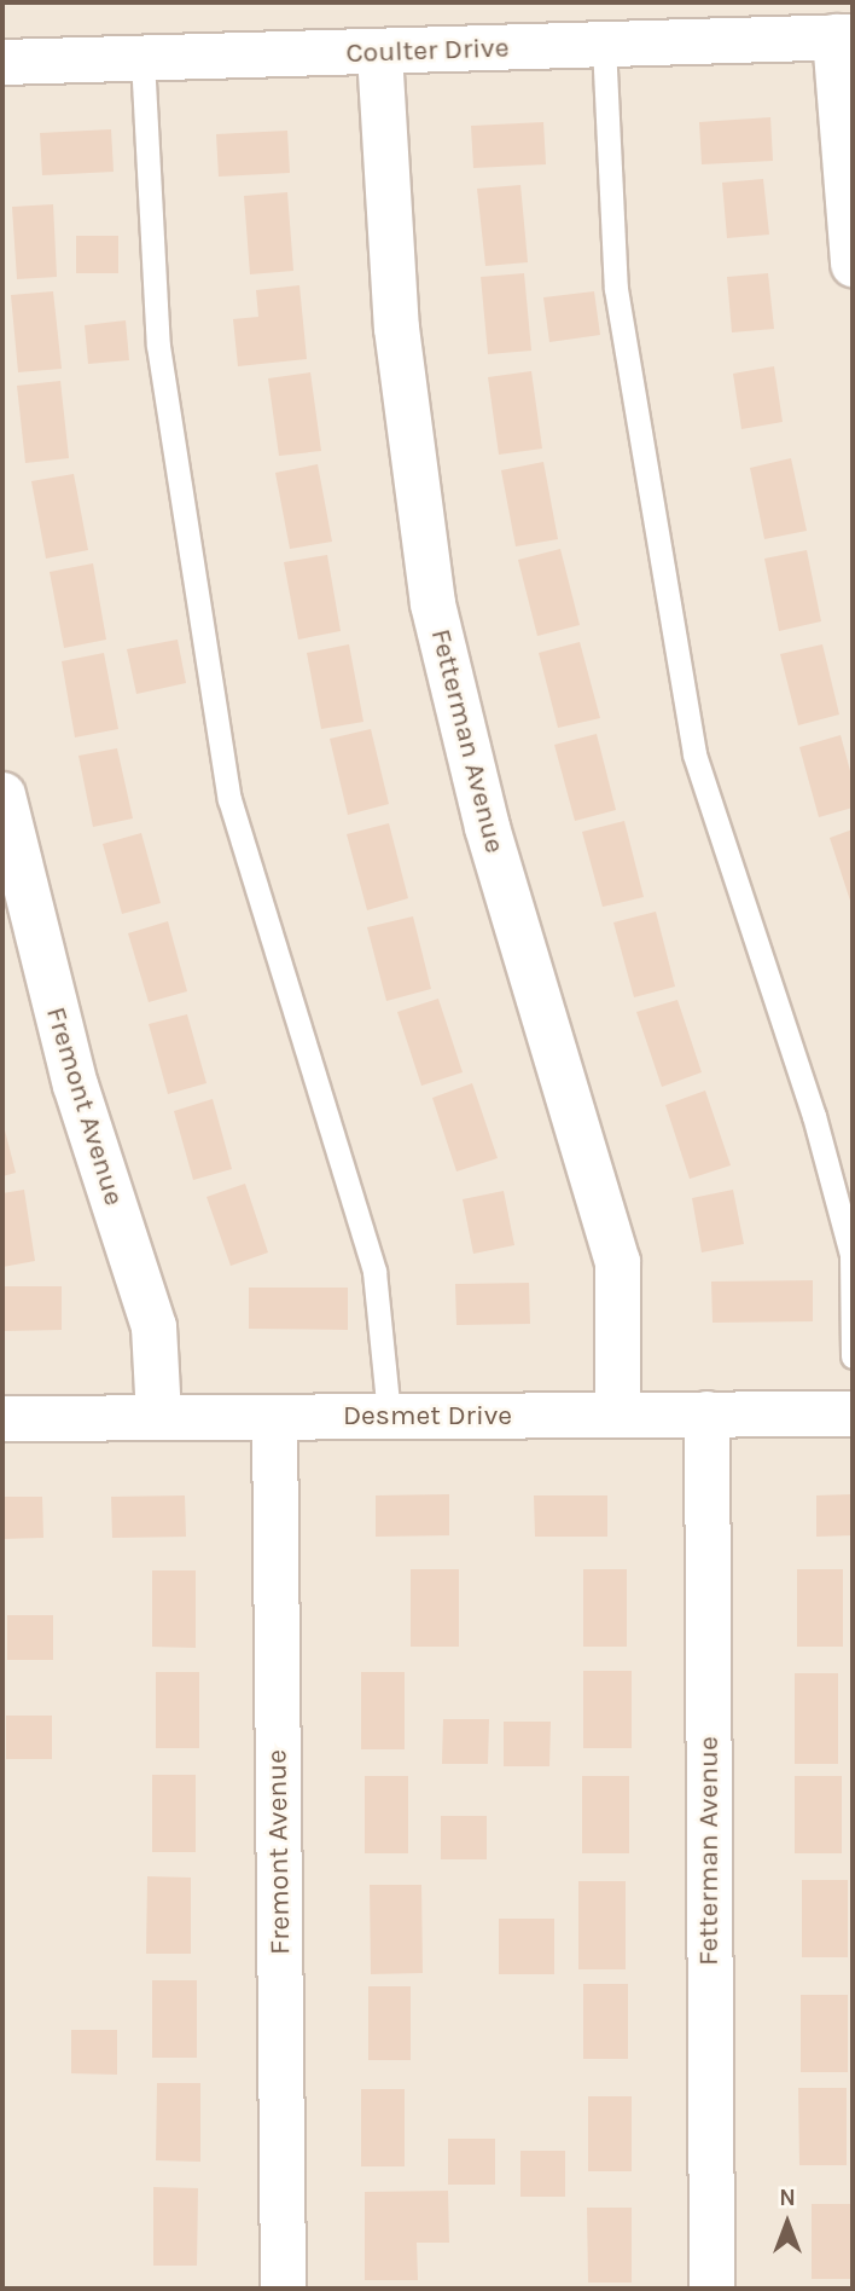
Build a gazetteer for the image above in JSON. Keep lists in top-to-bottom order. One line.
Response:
{"streets":{"street":["Coulter Drive","Fetterman Avenue","Fremont Avenue","Desmet Drive"]},"crossings":[["Coulter Drive","Fetterman Avenue"],["Fetterman Avenue","Desmet Drive"],["Fremont Avenue","Desmet Drive"]],"north":"top"}
